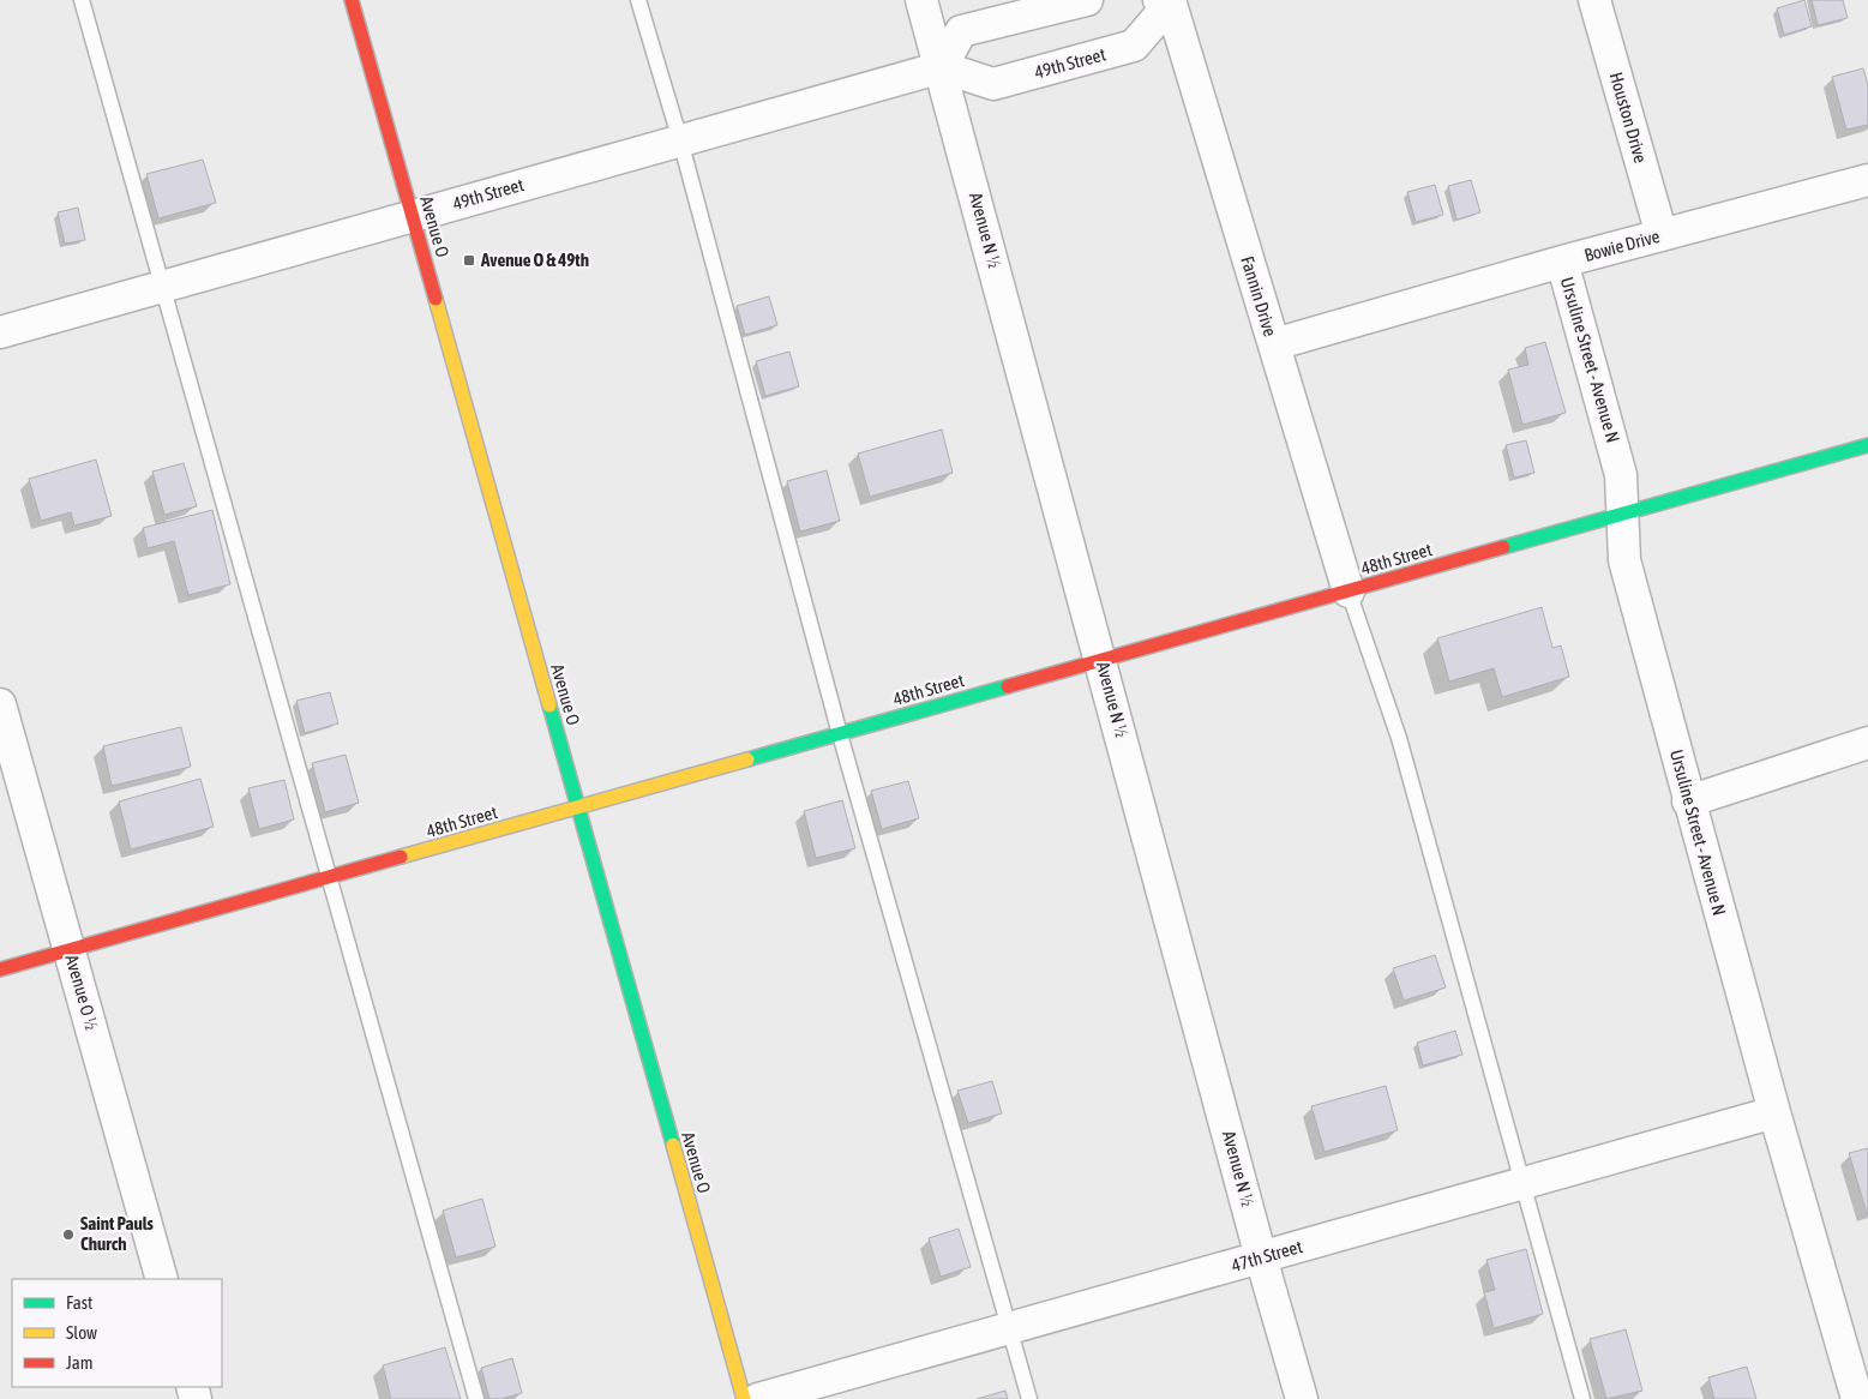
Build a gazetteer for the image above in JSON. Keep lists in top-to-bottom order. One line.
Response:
{"streets":{"street":["49th Street","Houston Drive","Avenue O","Avenue N ½","Bowie Drive","Fannin Drive","Ursuline Street - Avenue N","48th Street","Avenue O ½","47th Street"]},"crossings":[["49th Street","Avenue O"],["49th Street","Avenue N ½"],["49th Street","Fannin Drive"],["Houston Drive","Bowie Drive"],["Avenue O","48th Street"],["Avenue N ½","48th Street"],["Avenue N ½","47th Street"],["Bowie Drive","Fannin Drive"],["Bowie Drive","Ursuline Street - Avenue N"],["Fannin Drive","48th Street"],["Ursuline Street - Avenue N","48th Street"],["Ursuline Street - Avenue N","47th Street"],["48th Street","Avenue O ½"]],"places":{"transit":["Avenue O & 49th"],"other":["Saint Pauls Church"]},"legend":["Fast","Slow","Jam"]}
